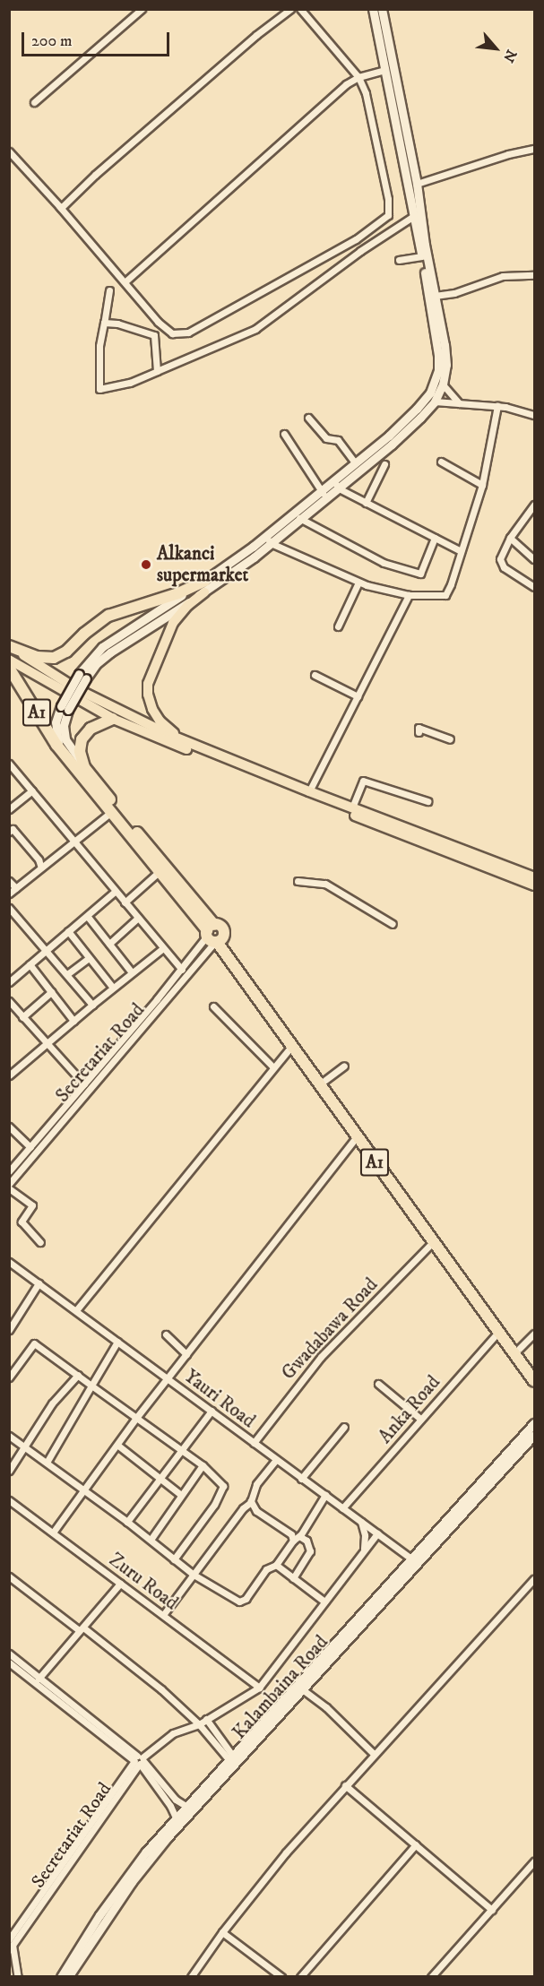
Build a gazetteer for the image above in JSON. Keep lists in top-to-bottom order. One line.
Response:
{"streets":{"highway":["A1"],"street":["Secretariat Road","Gwadabawa Road","Yauri Road","Anka Road","Zuru Road","Kalambaina Road"]},"crossings":[["A1","Secretariat Road"],["A1","Gwadabawa Road"],["A1","Anka Road"],["Secretariat Road","Zuru Road"],["Gwadabawa Road","Yauri Road"],["Yauri Road","Anka Road"]],"places":["Alkanci supermarket"],"scale_bar":"200 m","north":"bottom right"}
